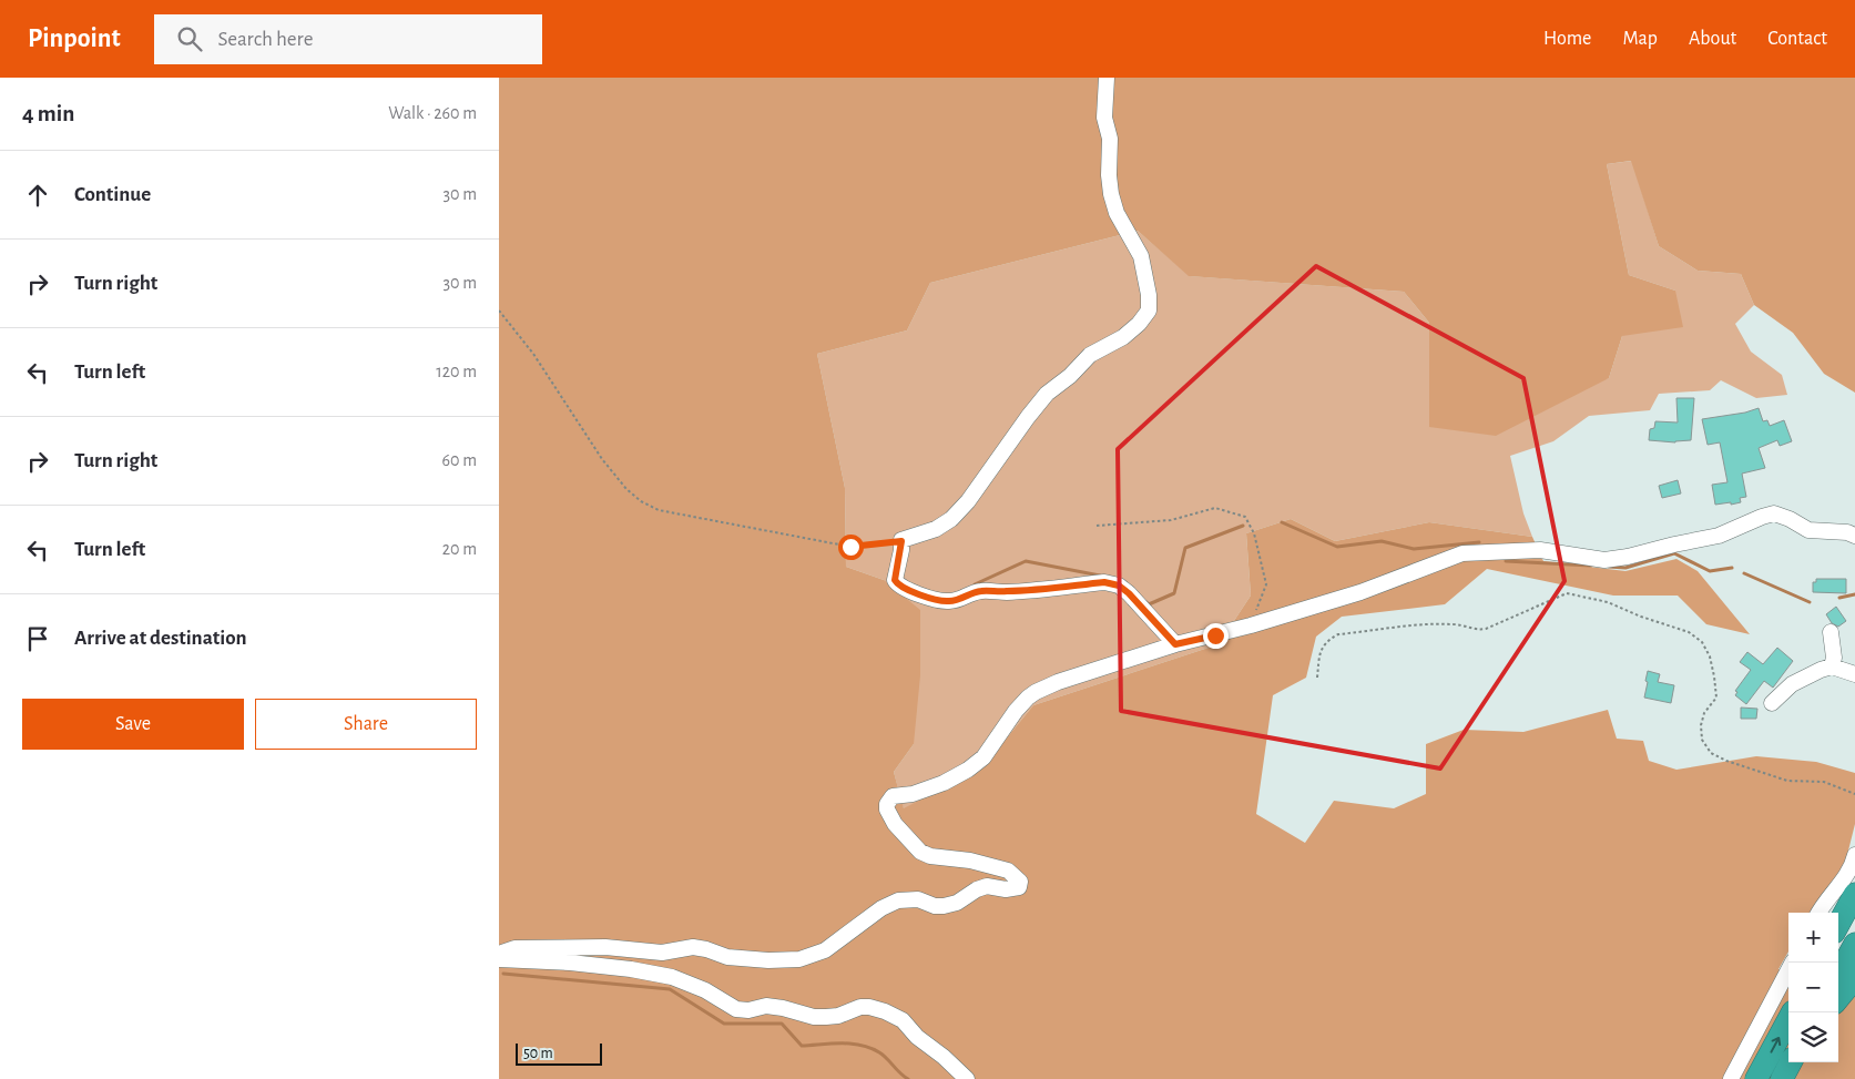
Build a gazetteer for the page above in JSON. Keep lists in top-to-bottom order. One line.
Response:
{"scale_bar":"50 m","page":{"header":"Pinpoint","search":"Search here","nav":["Home","Map","About","Contact"],"heading":["4 min","Walk · 260 m"],"list":[["Continue","30 m"],["Turn right","30 m"],["Turn left","120 m"],["Turn right","60 m"],["Turn left","20 m"],"Arrive at destination"],"buttons":["Save","Share"],"map_buttons":["+","−"],"scale":"50 m"}}
